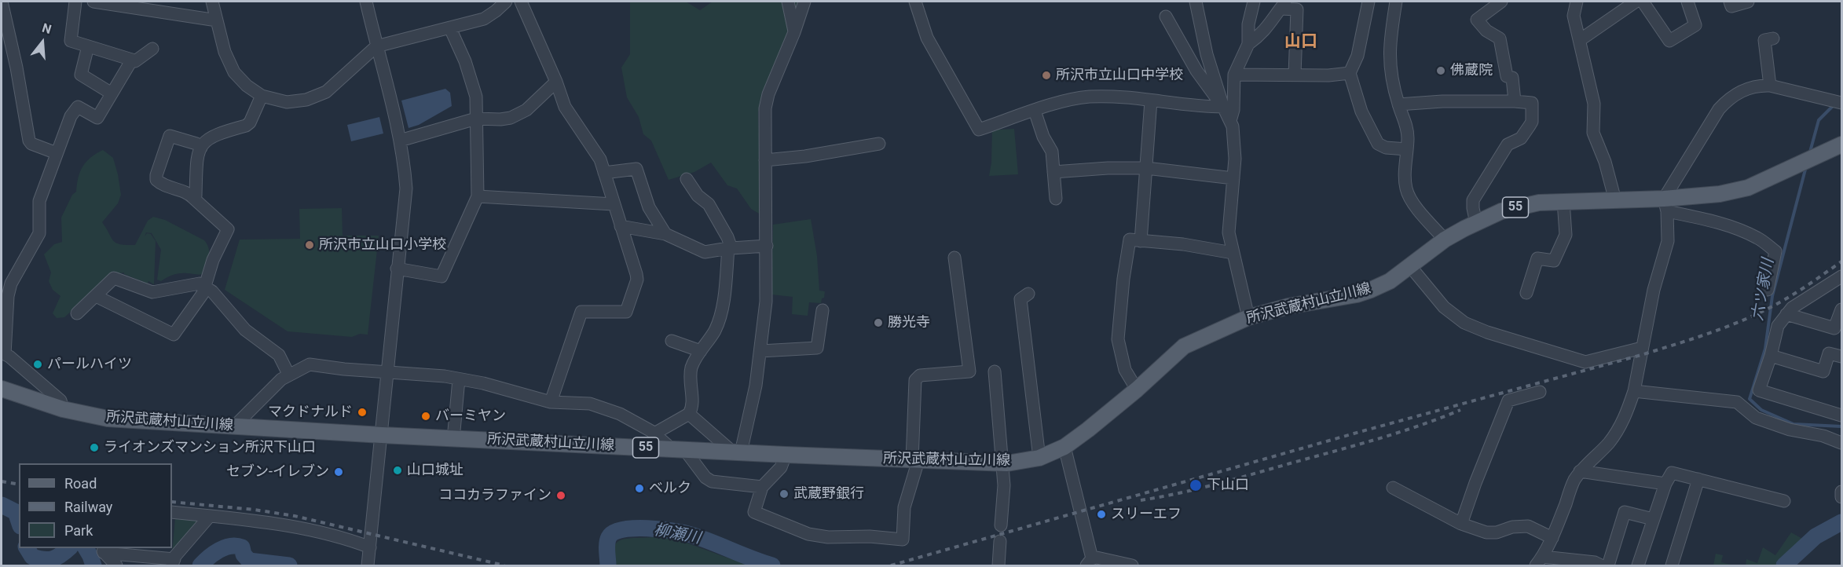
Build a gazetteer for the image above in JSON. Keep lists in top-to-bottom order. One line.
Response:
{"streets":{"main road":["55","所沢武蔵村山立川線"]},"districts":["山口"],"water":["六ツ家川","柳瀬川"],"places":["佛蔵院","所沢市立山口中学校","所沢市立山口小学校","勝光寺","パールハイツ","マクドナルド","バーミヤン","ライオンズマンション所沢下山口","山口城址","セブン-イレブン","下山口","ベルク","武蔵野銀行","ココカラファイン","スリーエフ"],"legend":["Road","Railway","Park"],"north":"top"}
